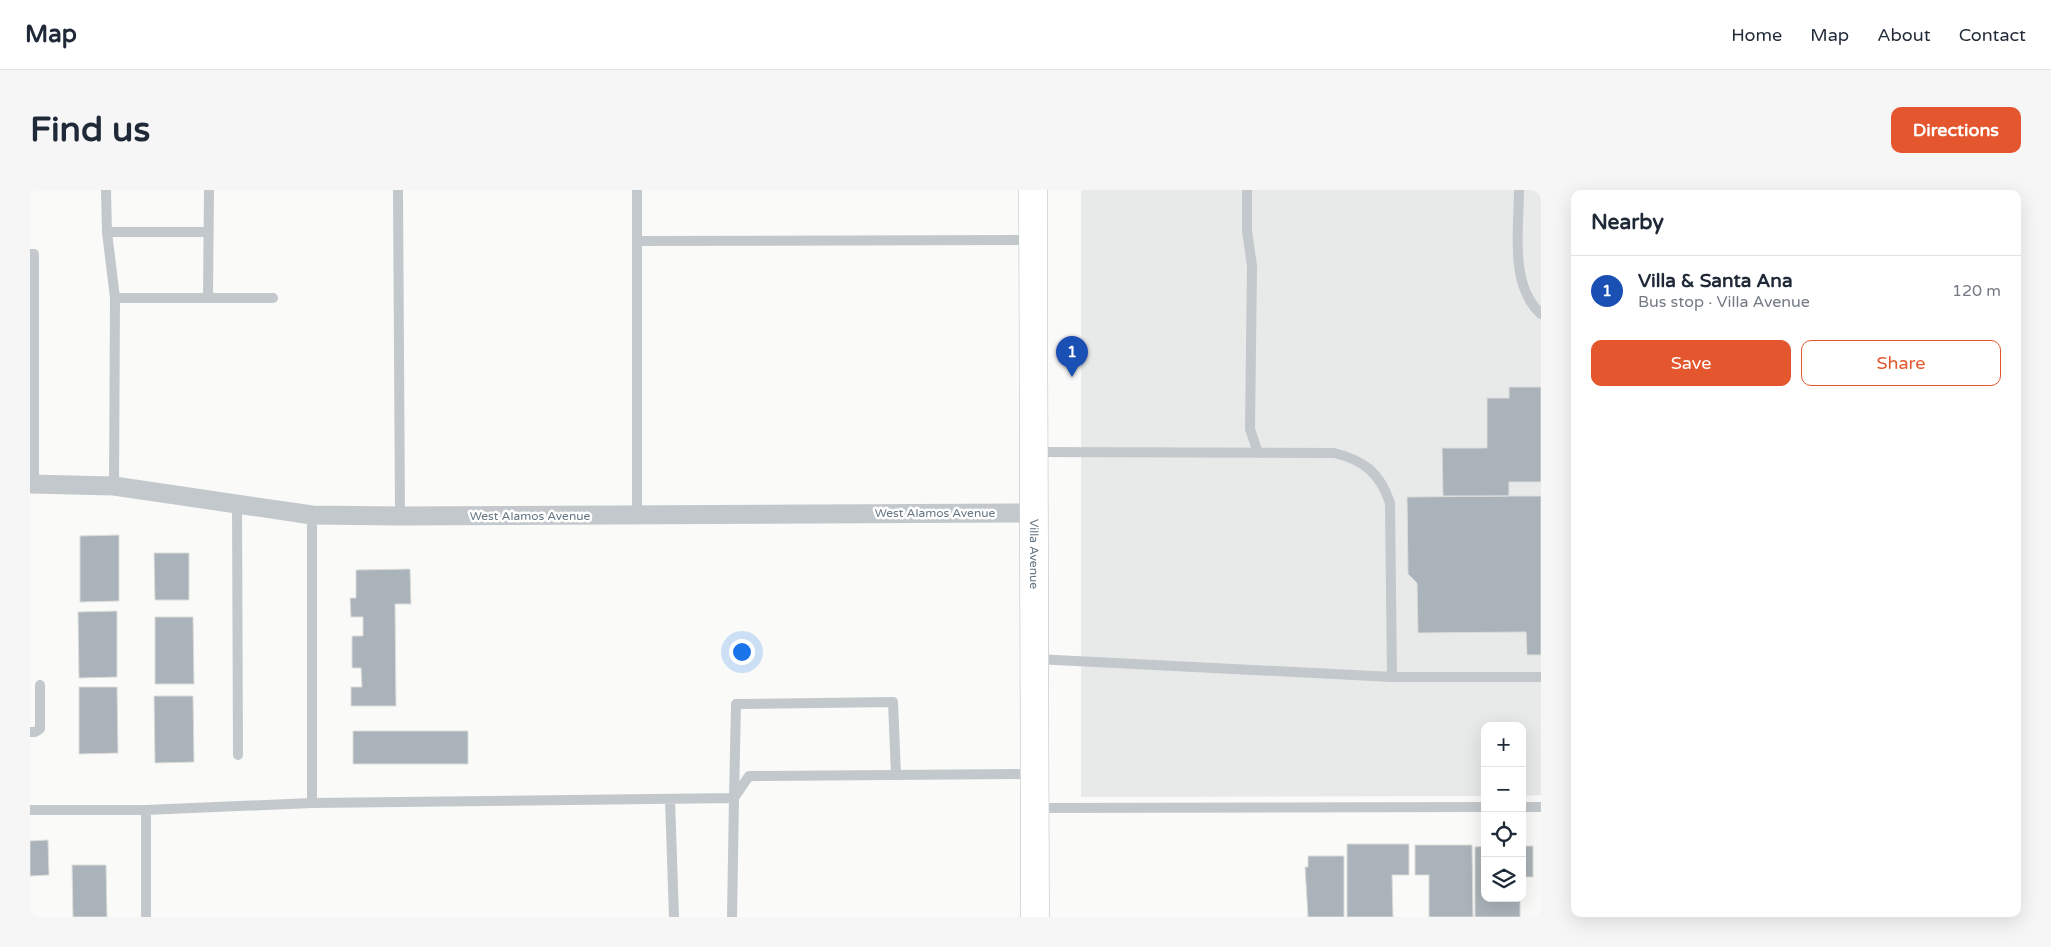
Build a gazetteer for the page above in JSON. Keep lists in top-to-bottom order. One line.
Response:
{"streets":{"street":["West Alamos Avenue","Villa Avenue"]},"crossings":[["West Alamos Avenue","Villa Avenue"]],"page":{"header":"Map","nav":["Home","Map","About","Contact"],"buttons":["Directions",["Save","Share"]],"title":"Find us","heading":"Nearby","list":[{"mark":"1","name":"Villa & Santa Ana","note":"Bus stop · Villa Avenue","value":"120 m"}],"pins":"1","map_buttons":["+","−"]}}
